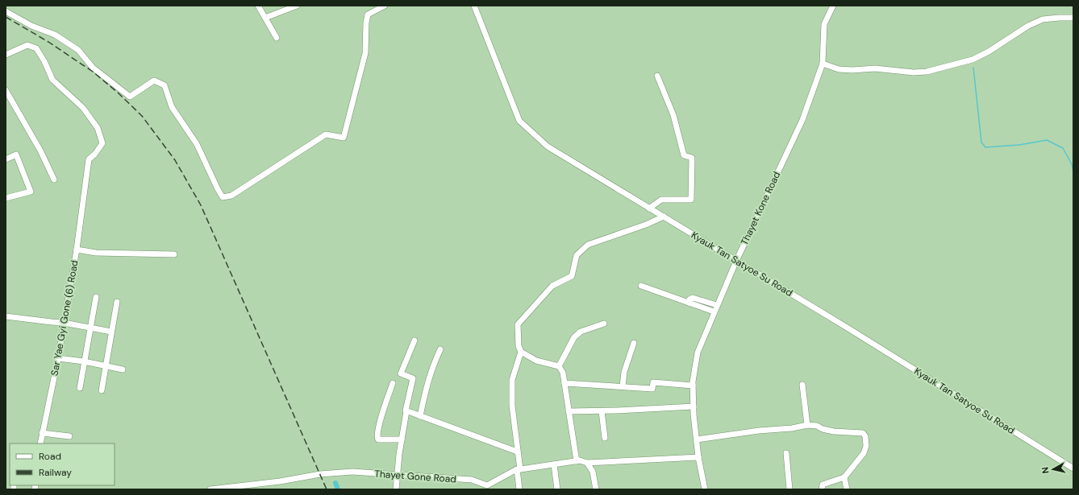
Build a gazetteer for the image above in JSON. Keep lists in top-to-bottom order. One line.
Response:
{"streets":{"street":["Thayet Kone Road","Kyauk Tan Satyoe Su Road","Sar Yae Gyi Gone (6) Road","Thayet Gone Road"]},"crossings":[["Thayet Kone Road","Kyauk Tan Satyoe Su Road"],["Thayet Kone Road","Thayet Gone Road"]],"legend":["Road","Railway"],"north":"left"}
